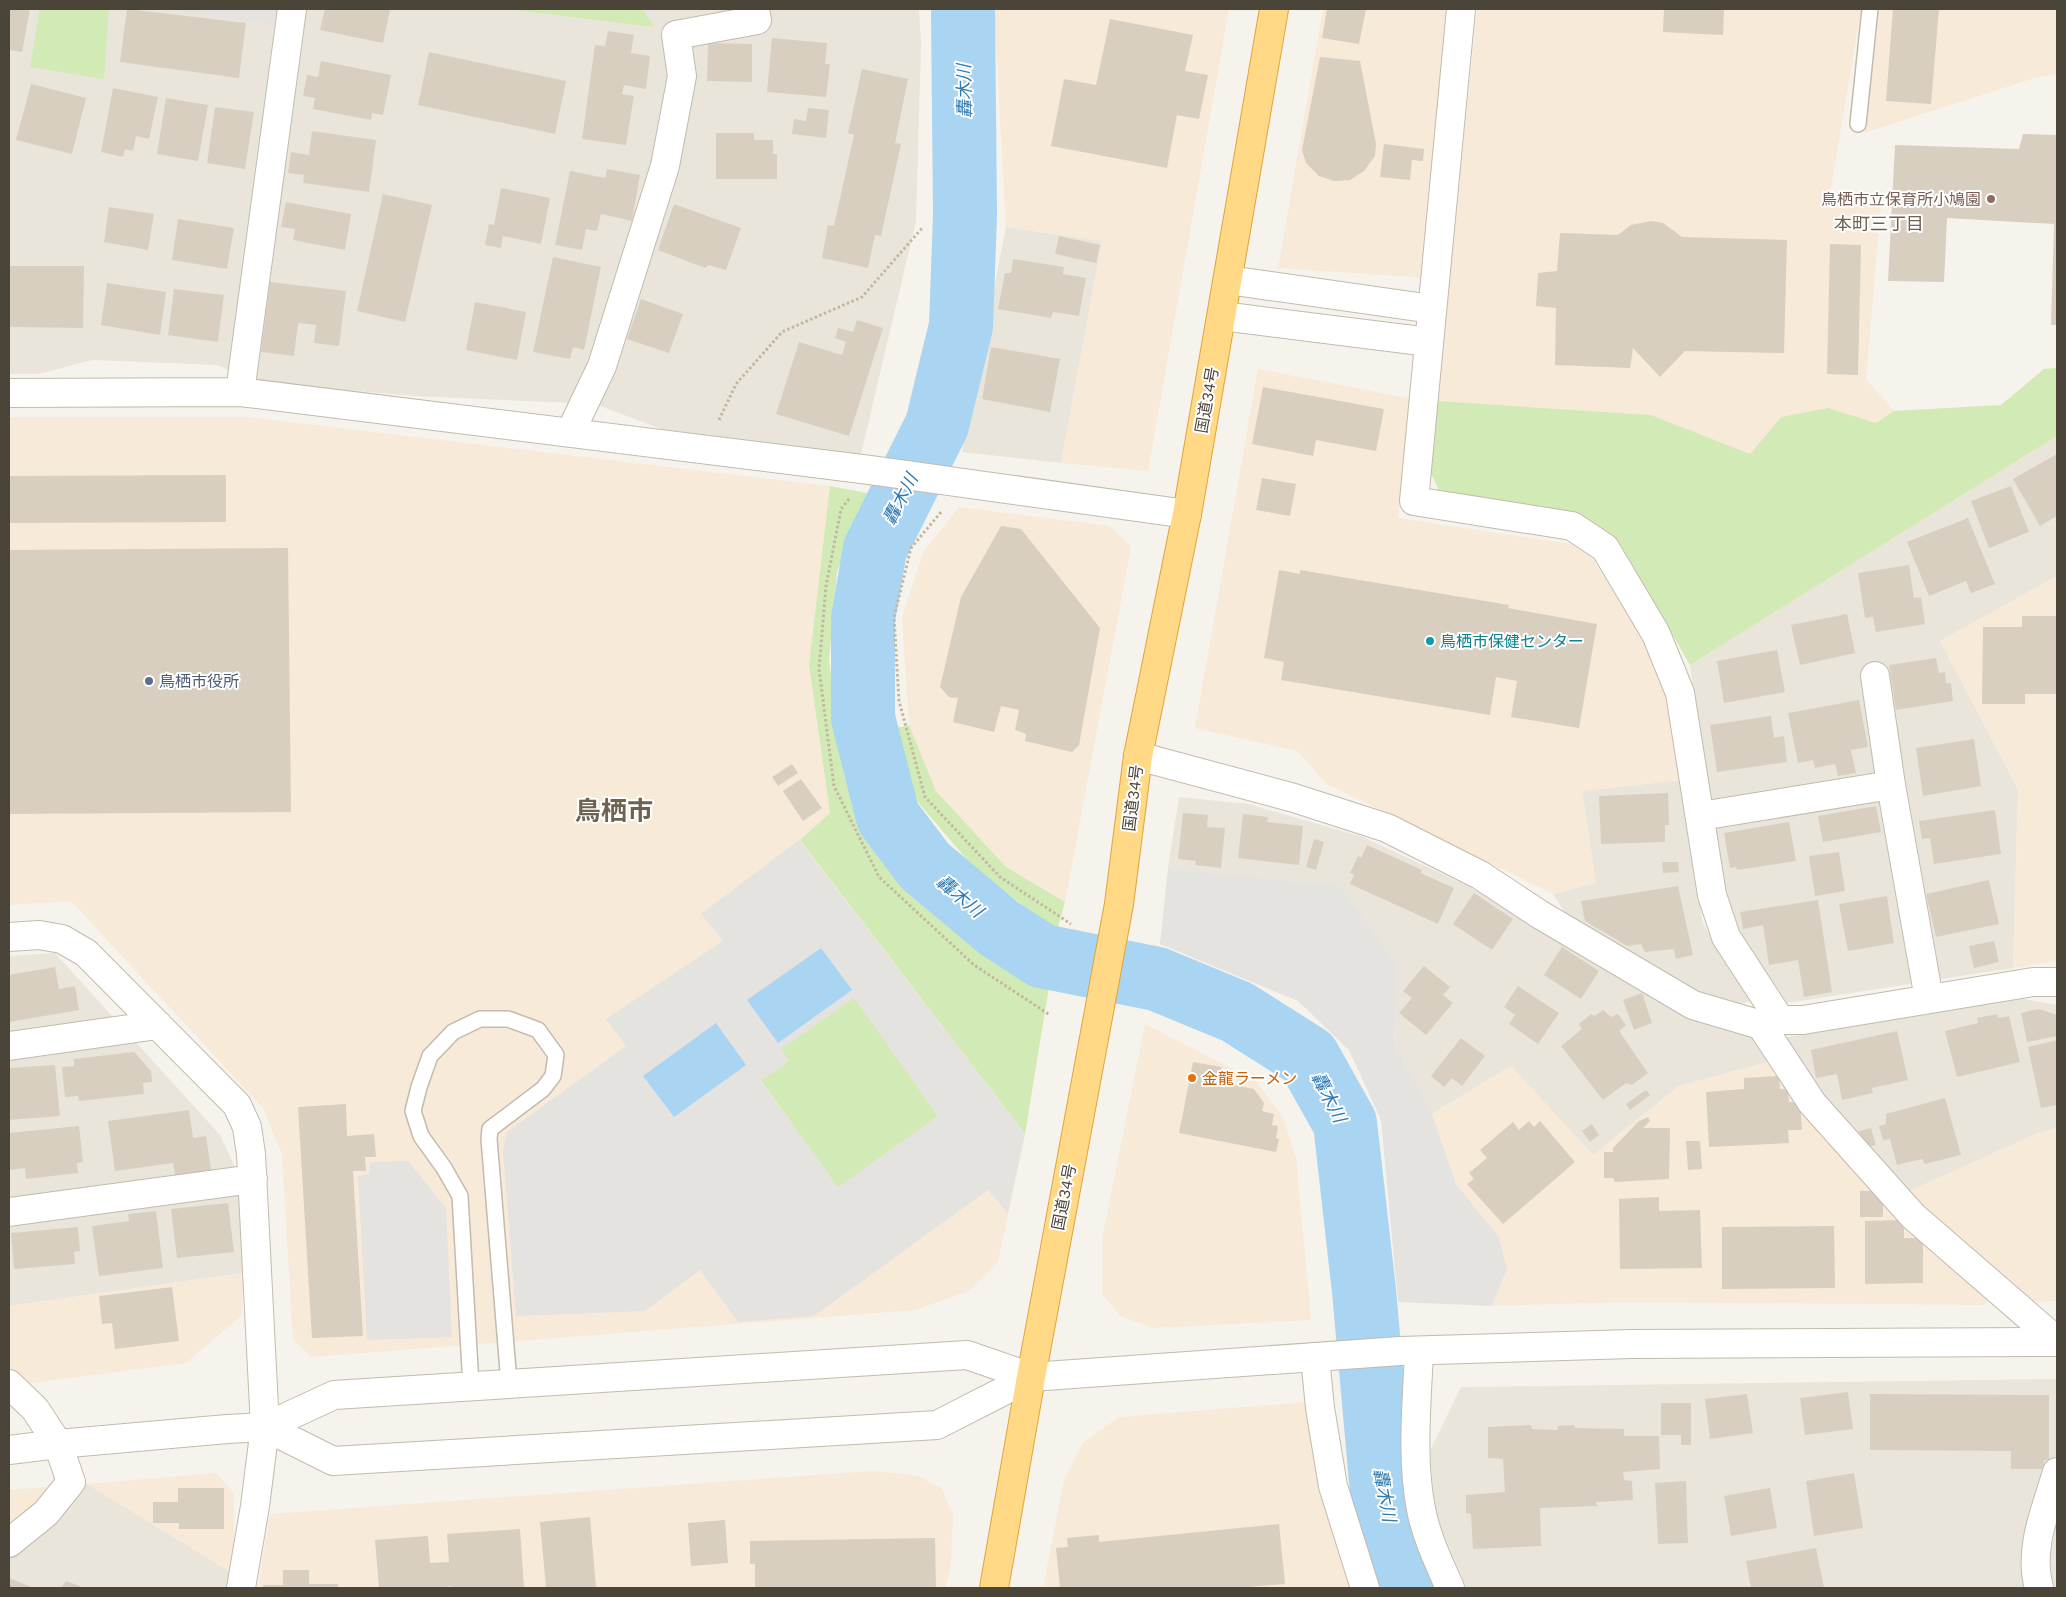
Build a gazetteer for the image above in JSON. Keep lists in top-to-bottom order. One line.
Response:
{"streets":{"highway":["国道34号"]},"districts":["本町三丁目","鳥栖市"],"water":["轟木川"],"places":["鳥栖市立保育所小鳩園","鳥栖市保健センター","鳥栖市役所","金龍ラーメン"]}
